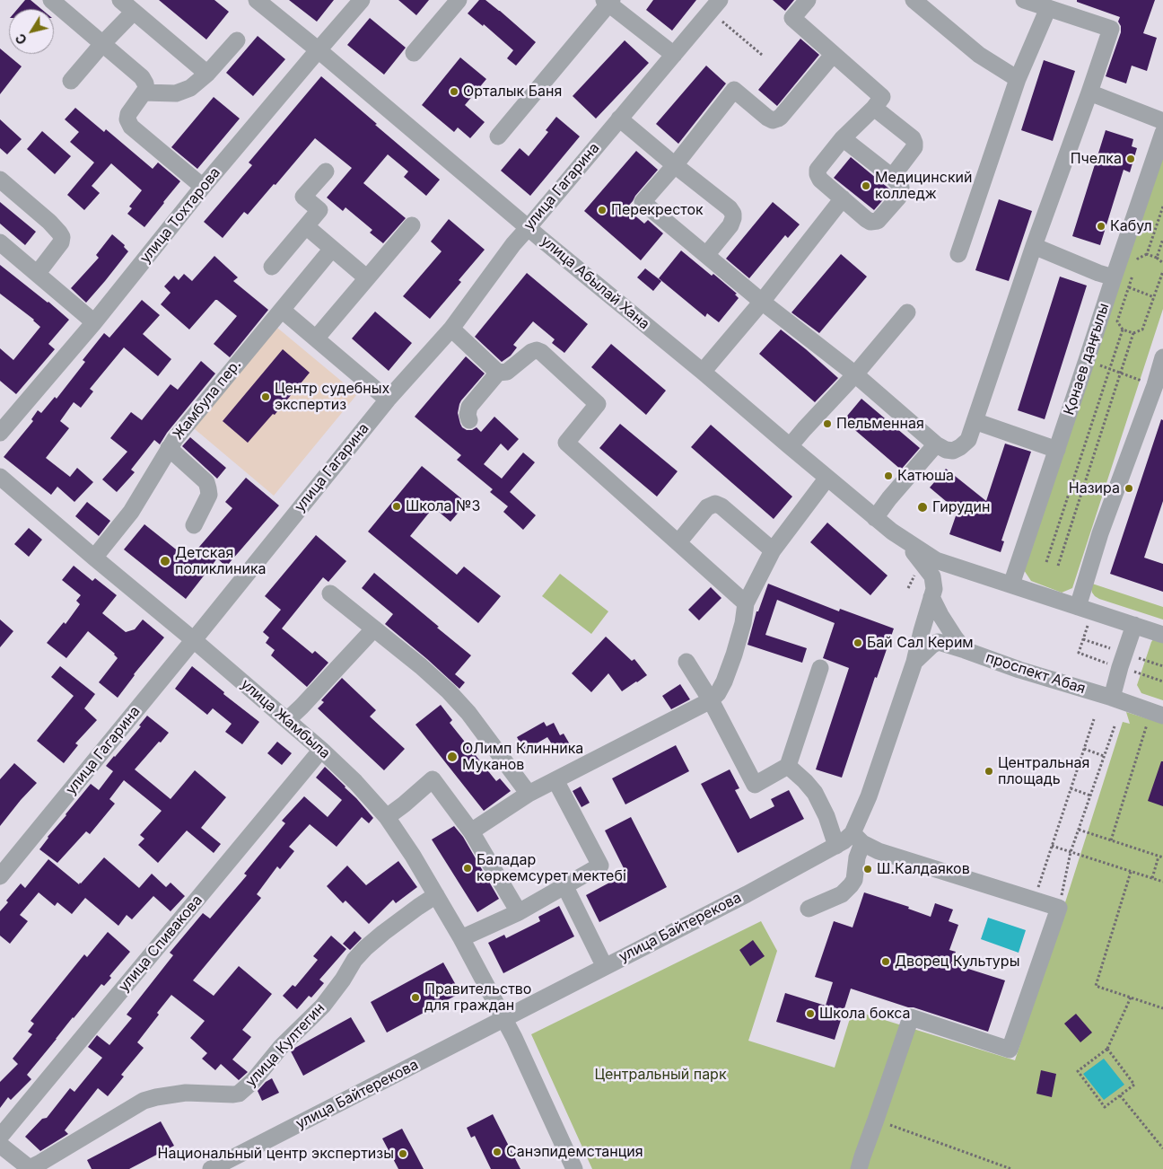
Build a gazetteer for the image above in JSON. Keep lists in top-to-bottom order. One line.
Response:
{"streets":{"street":["улица Гагарина","улица Тохтарова","улица Абылай Хана","Қонаев даңғылы","Жамбула пер.","проспект Абая","улица Жамбыла","улица Байтерекова","улица Спивакова","улица Култегин"]},"crossings":[["улица Гагарина","улица Абылай Хана"],["улица Гагарина","улица Жамбыла"],["улица Тохтарова","улица Абылай Хана"],["улица Абылай Хана","Қонаев даңғылы"],["улица Абылай Хана","улица Байтерекова"],["Жамбула пер.","улица Жамбыла"],["проспект Абая","улица Байтерекова"],["улица Жамбыла","улица Байтерекова"],["улица Жамбыла","улица Спивакова"],["улица Жамбыла","улица Култегин"]],"parks":["Центральный парк"],"places":["Орталык Баня","Пчелка","Медицинский колледж","Перекресток","Кабул","Центр судебных экспертиз","Пельменная","Катюша","Назира","Школа №3","Гирудин","Детская поликлиника","Бай Сал Керим","ОЛимп Клинника Муканов","Центральная площадь","Баладар көркемсурет мектебі","Ш.Калдаяков","Дворец Культуры","Правительство для граждан","Школа бокса","Санэпидемстанция","Национальный центр экспертизы"],"north":"bottom left"}
